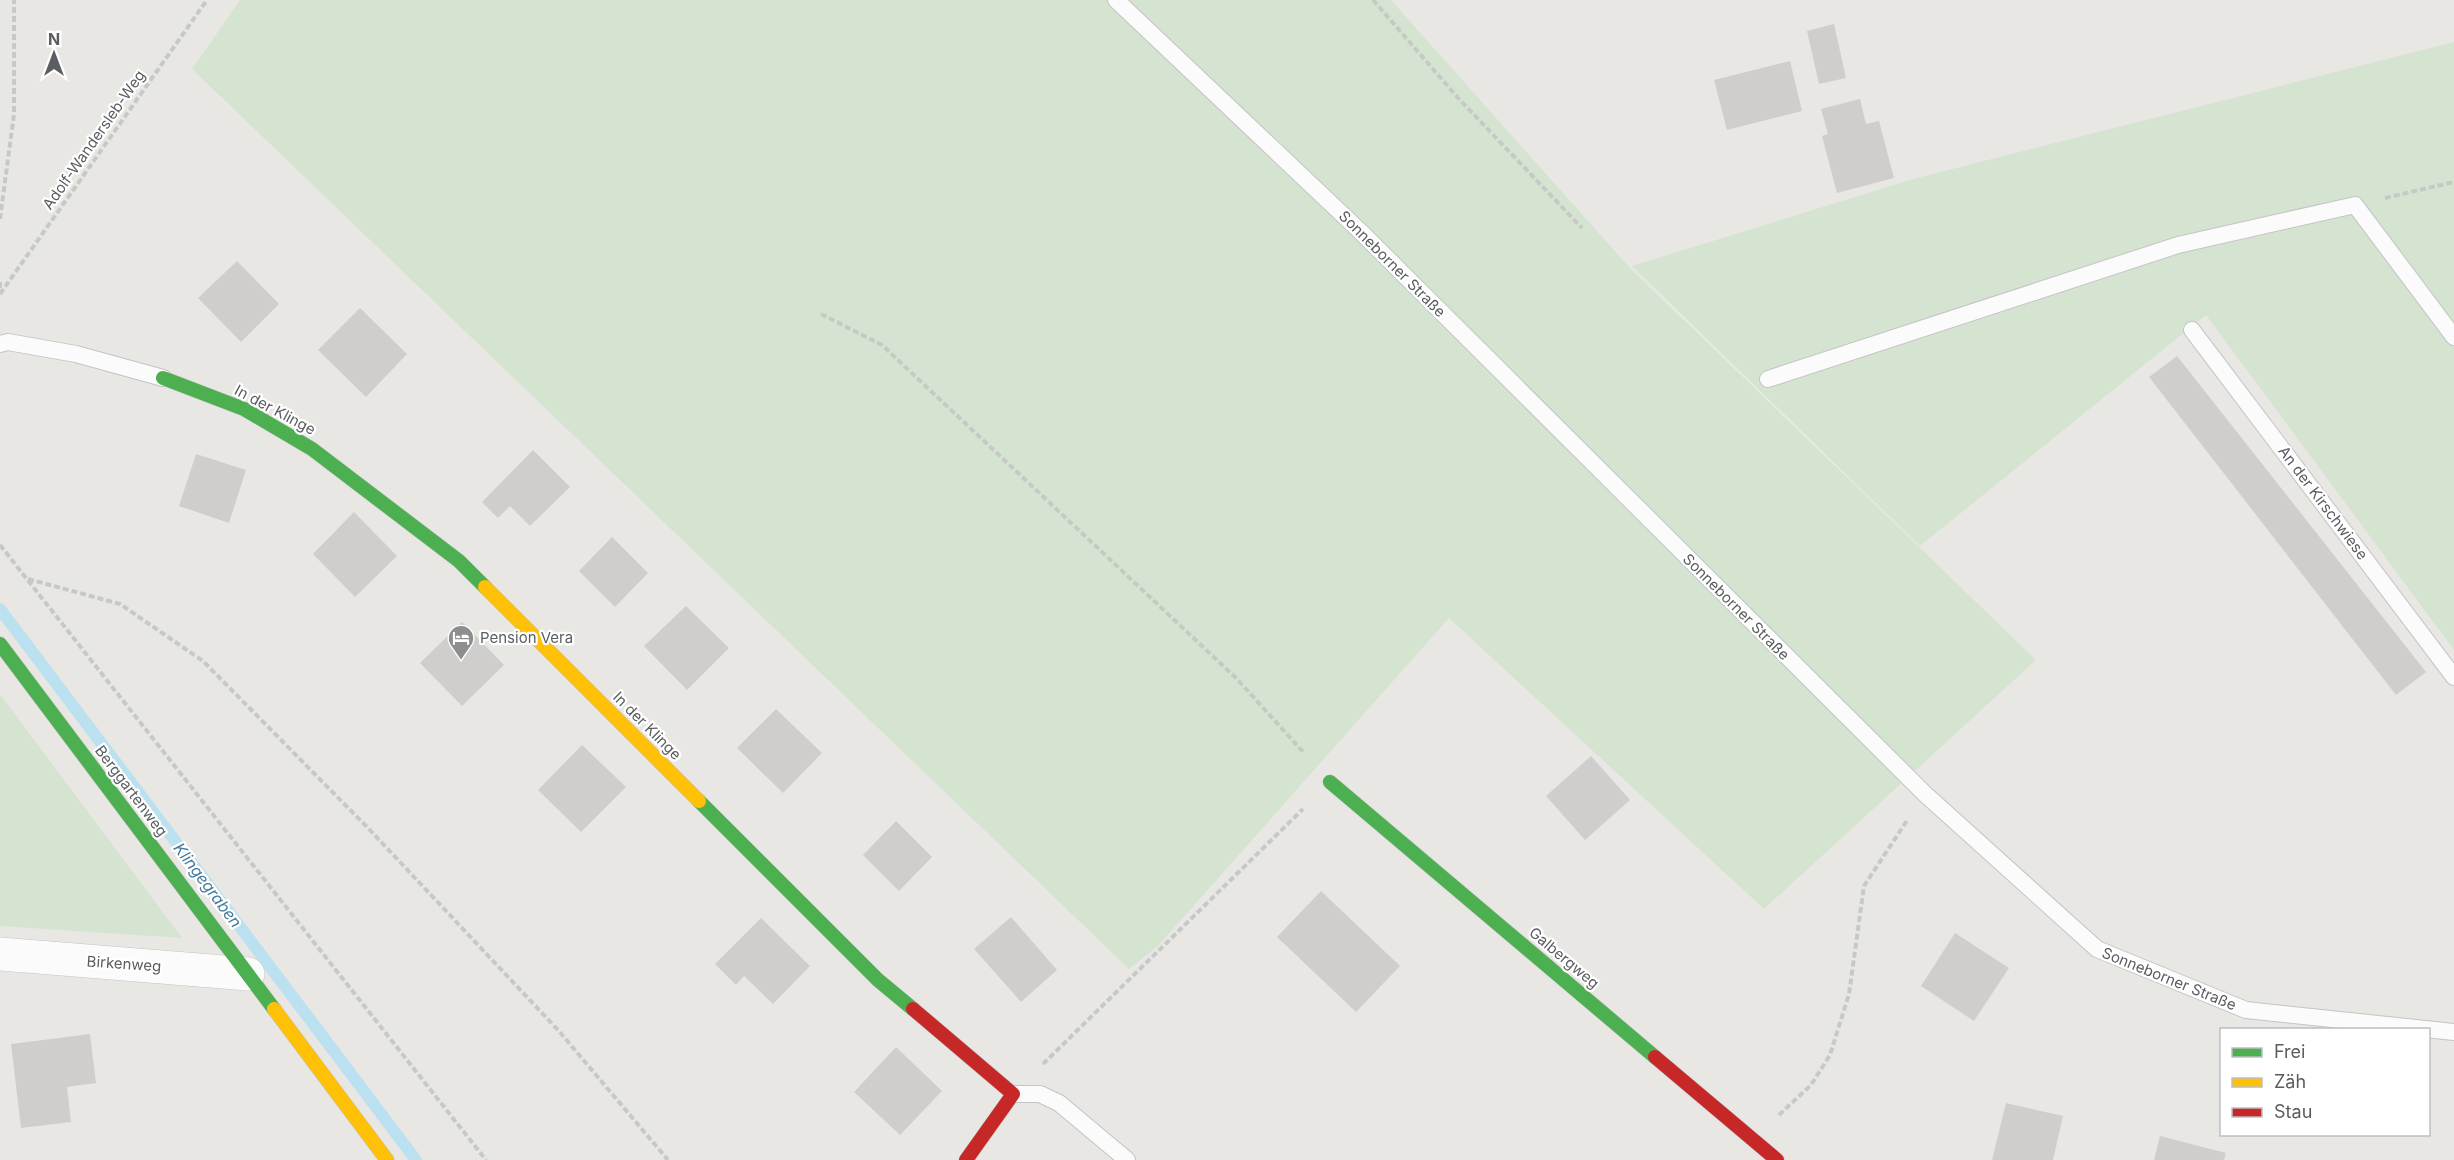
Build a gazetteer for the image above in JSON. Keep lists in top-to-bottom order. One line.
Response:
{"streets":{"street":["In der Klinge","Berggartenweg","Galbergweg","Birkenweg"],"lane":["Sonneborner Straße","An der Kirschwiese"],"path":["Adolf-Wandersleb-Weg"]},"crossings":[["Berggartenweg","Birkenweg"]],"water":["Klingegraben"],"places":{"hotel":["Pension Vera"]},"legend":["Frei","Zäh","Stau"],"north":"top"}
